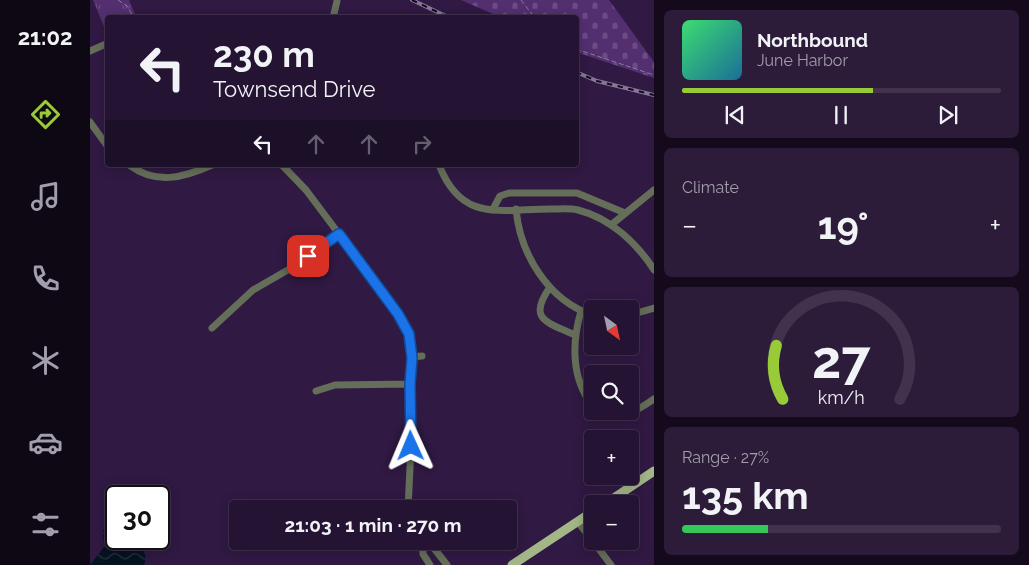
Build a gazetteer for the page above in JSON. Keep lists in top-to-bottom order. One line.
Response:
{"north":"bottom right","page":{"tabs":"21:02","turn":["230 m","Townsend Drive"],"song":["Northbound","June Harbor"],"tile":["Climate",["Range · 27%","135 km"]],"heat":["−","19°","+"],"map_buttons":["+","−"],"limit":"30","trip":"21:03 · 1 min · 270 m","gauge":["27","km/h"]}}
